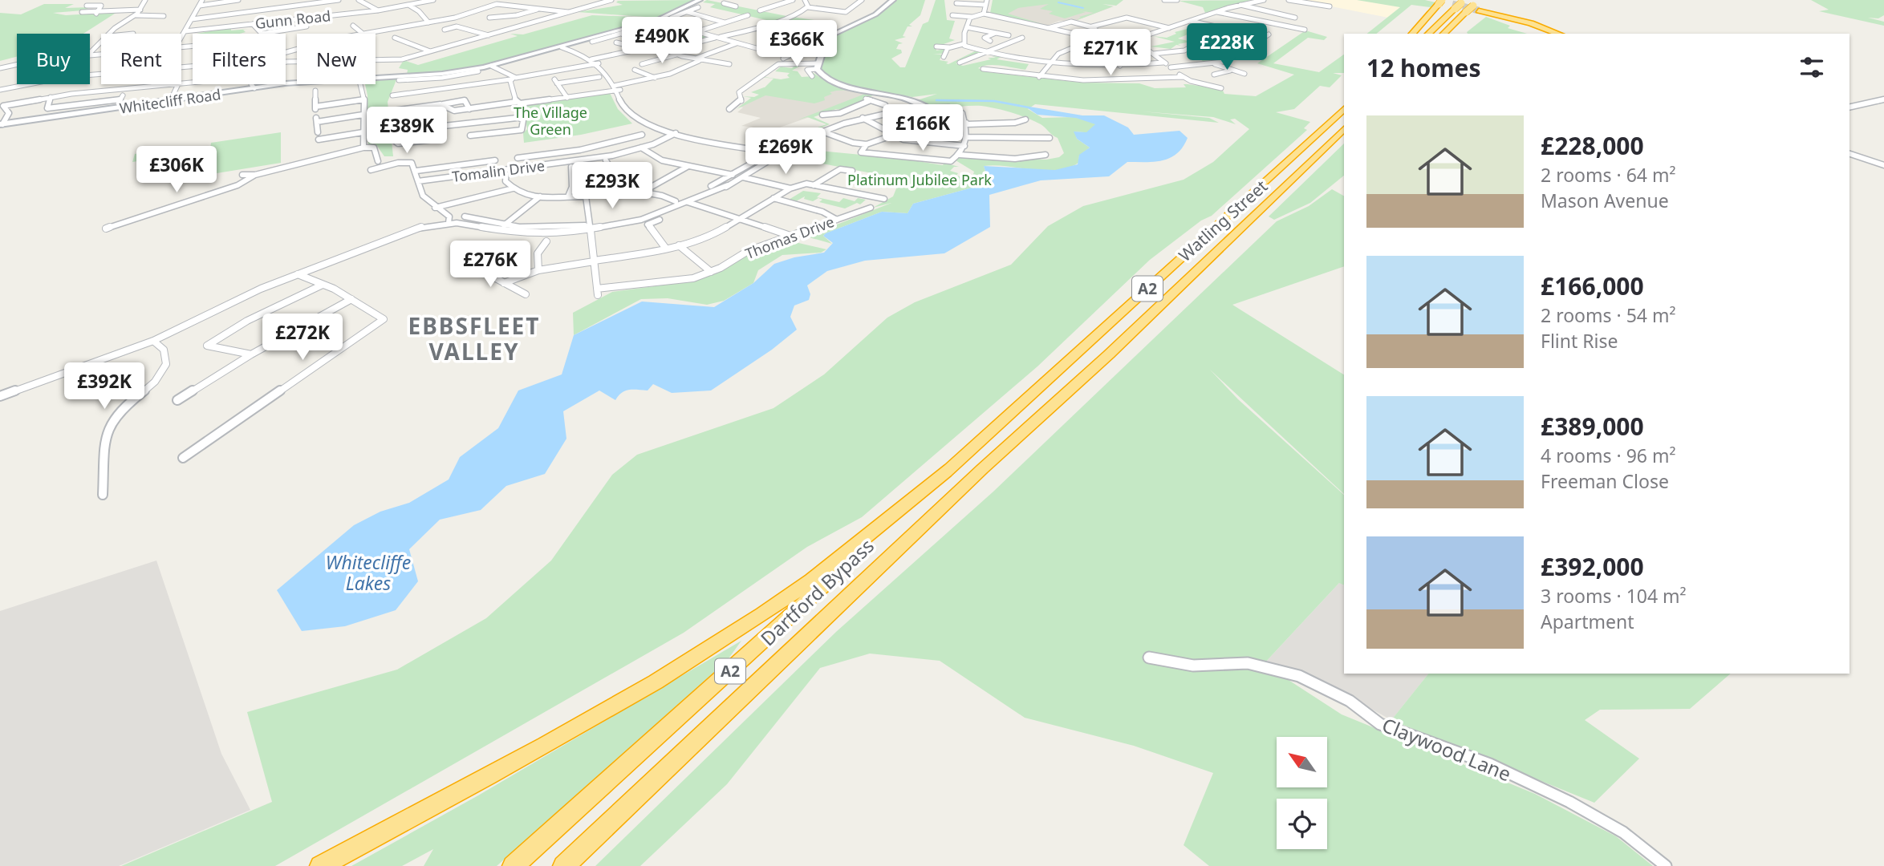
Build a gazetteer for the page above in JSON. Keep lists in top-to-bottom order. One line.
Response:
{"streets":{"highway":["Watling Street","A2","Dartford Bypass"],"street":["Gunn Road","Whitecliff Road","Tomalin Drive","Thomas Drive","Claywood Lane"]},"crossings":[["Watling Street","A2"],["Watling Street","Dartford Bypass"],["A2","Dartford Bypass"]],"districts":["EBBSFLEET VALLEY"],"water":["Whitecliffe Lakes"],"parks":["The Village Green","Platinum Jubilee Park"],"north":"top left","page":{"price":["£490K","£366K","£228K","£271K","£166K","£389K","£269K","£306K","£293K","£276K","£272K","£392K"],"chip":["Buy","Rent","Filters","New"],"heading":"12 homes","list":[{"name":"£228,000","note":"2 rooms · 64 m² · Mason Avenue"},{"name":"£166,000","note":"2 rooms · 54 m² · Flint Rise"},{"name":"£389,000","note":"4 rooms · 96 m² · Freeman Close"},{"name":"£392,000","note":"3 rooms · 104 m² · Apartment"}]}}
